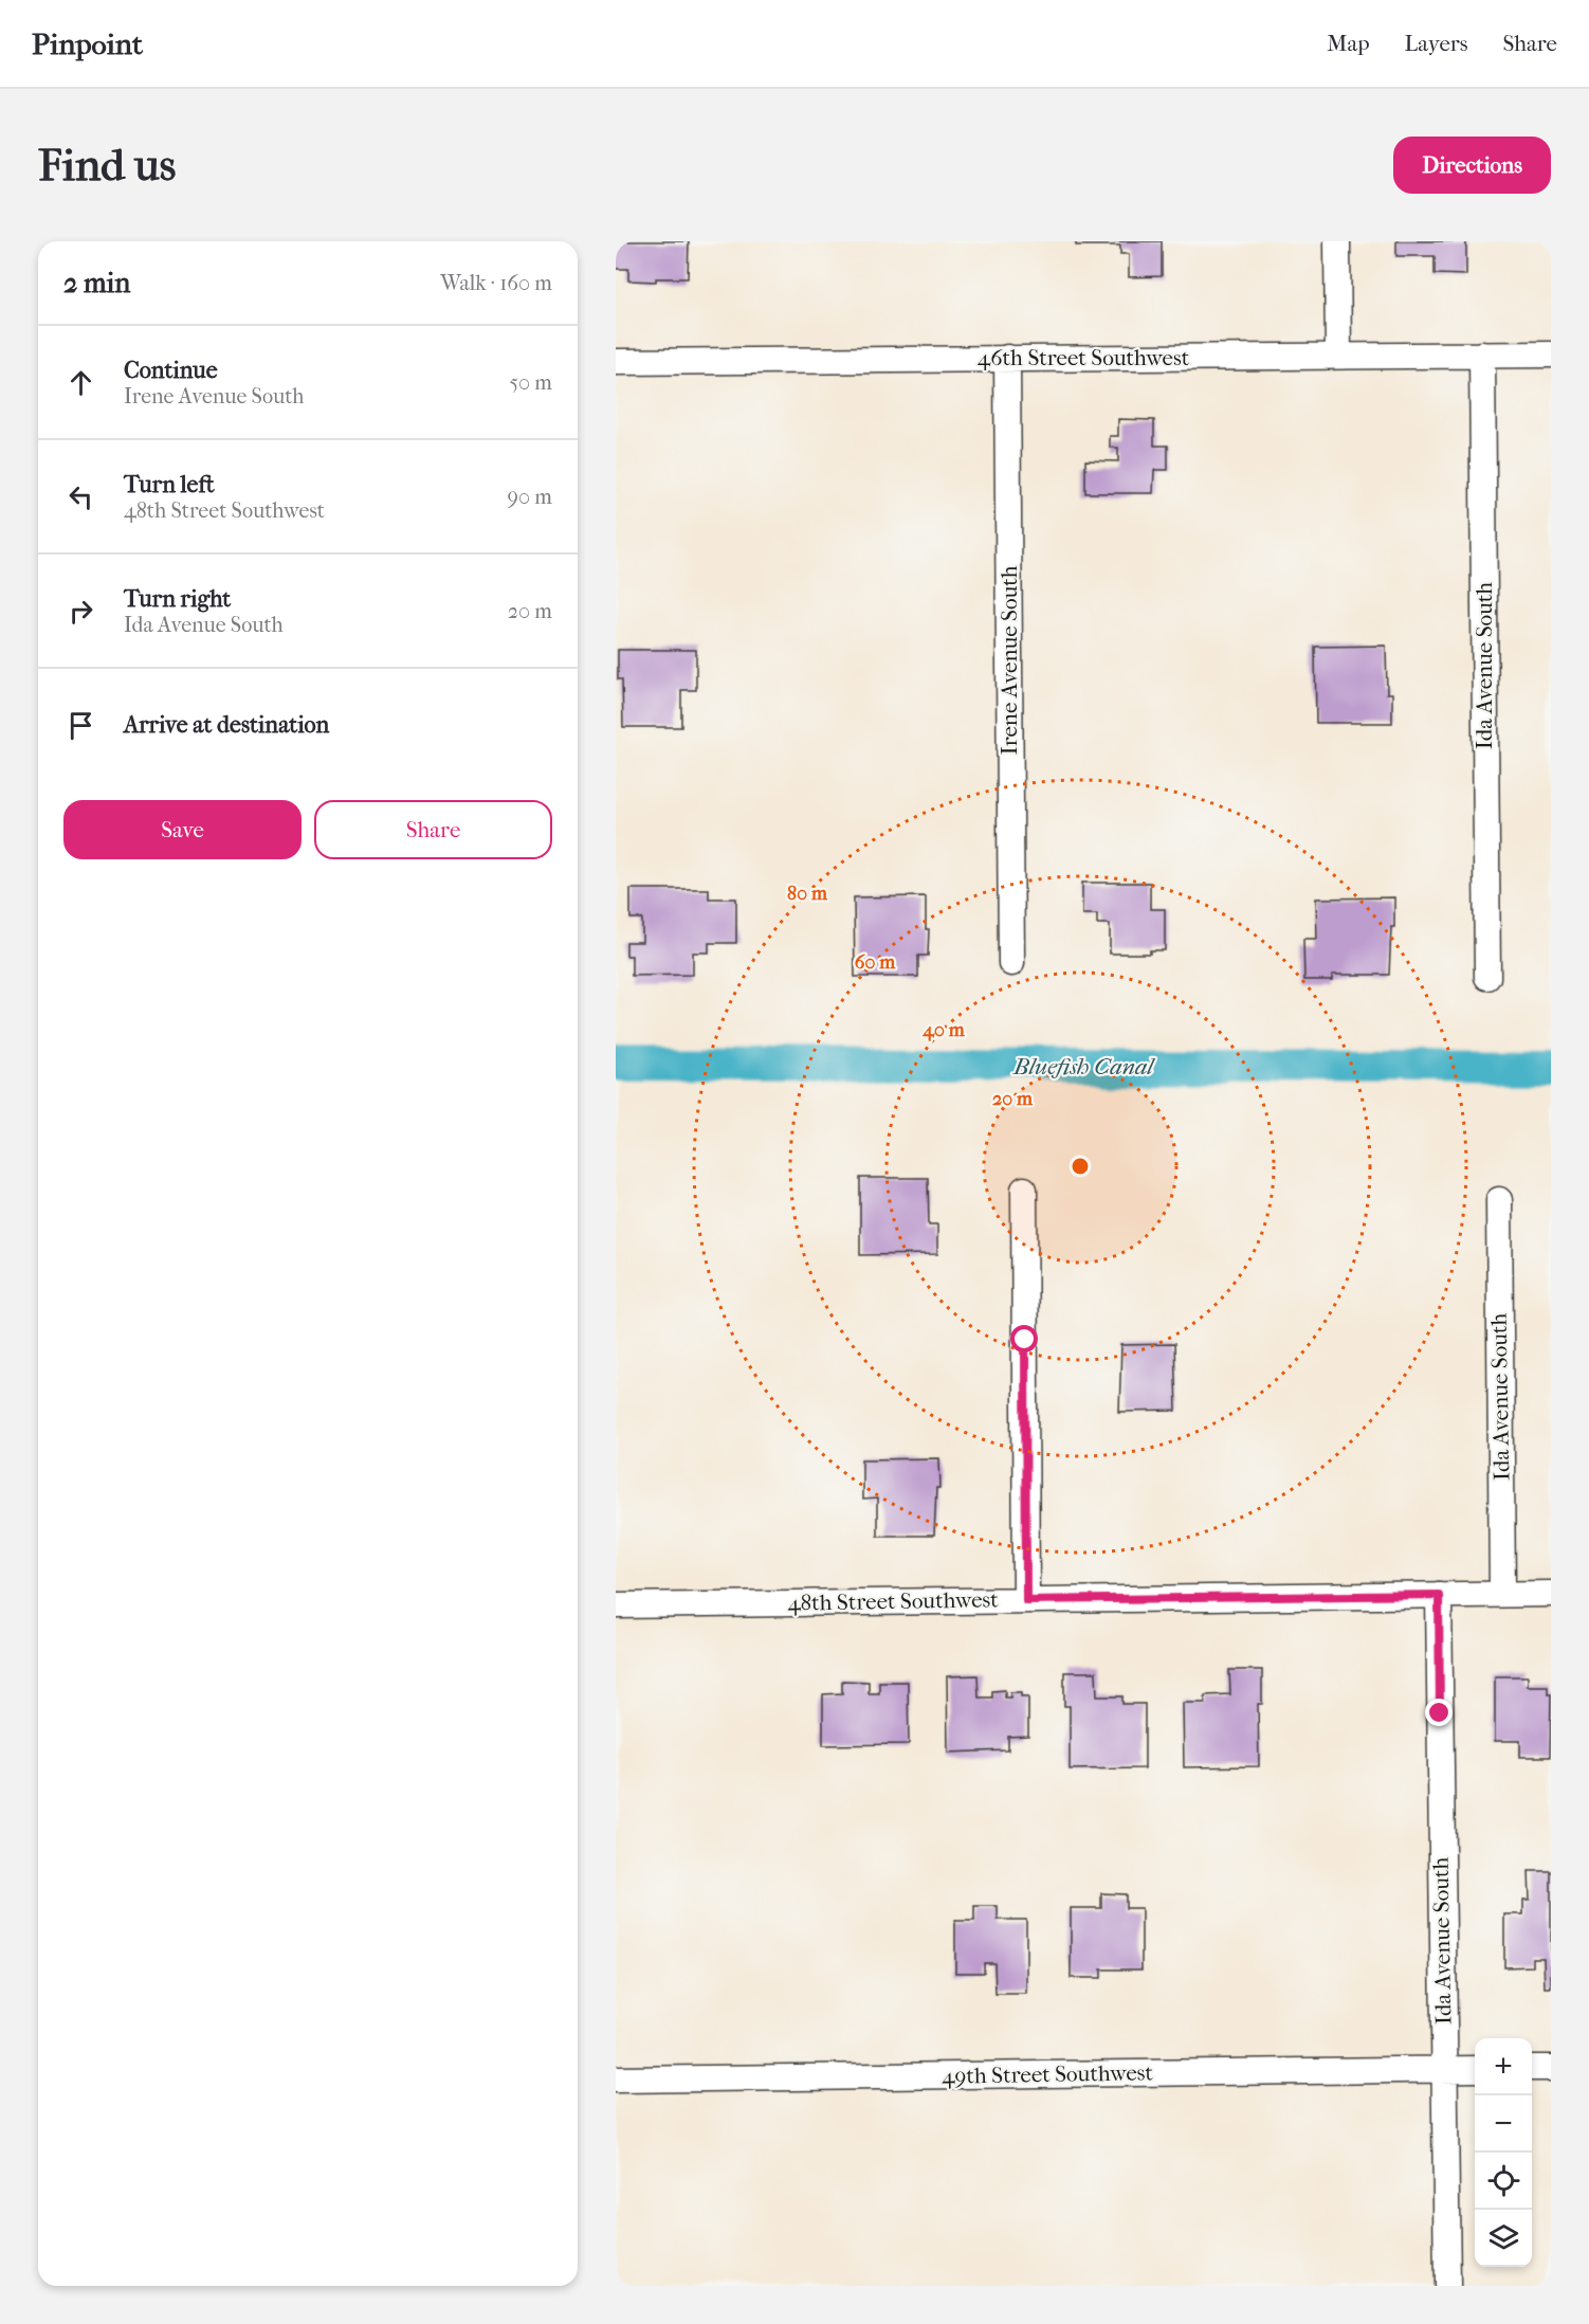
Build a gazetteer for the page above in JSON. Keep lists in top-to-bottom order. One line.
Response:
{"streets":{"street":["46th Street Southwest","Irene Avenue South","Ida Avenue South","48th Street Southwest","49th Street Southwest"]},"crossings":[["46th Street Southwest","Irene Avenue South"],["46th Street Southwest","Ida Avenue South"],["Ida Avenue South","48th Street Southwest"],["Ida Avenue South","49th Street Southwest"]],"water":["Bluefish Canal"],"page":{"header":"Pinpoint","nav":["Map","Layers","Share"],"buttons":["Directions",["Save","Share"]],"title":"Find us","heading":["2 min","Walk · 160 m"],"list":[["Continue","Irene Avenue South","50 m"],["Turn left","48th Street Southwest","90 m"],["Turn right","Ida Avenue South","20 m"],"Arrive at destination"],"map_buttons":["+","−"]},"rings":["80 m","60 m","40 m","20 m"]}
